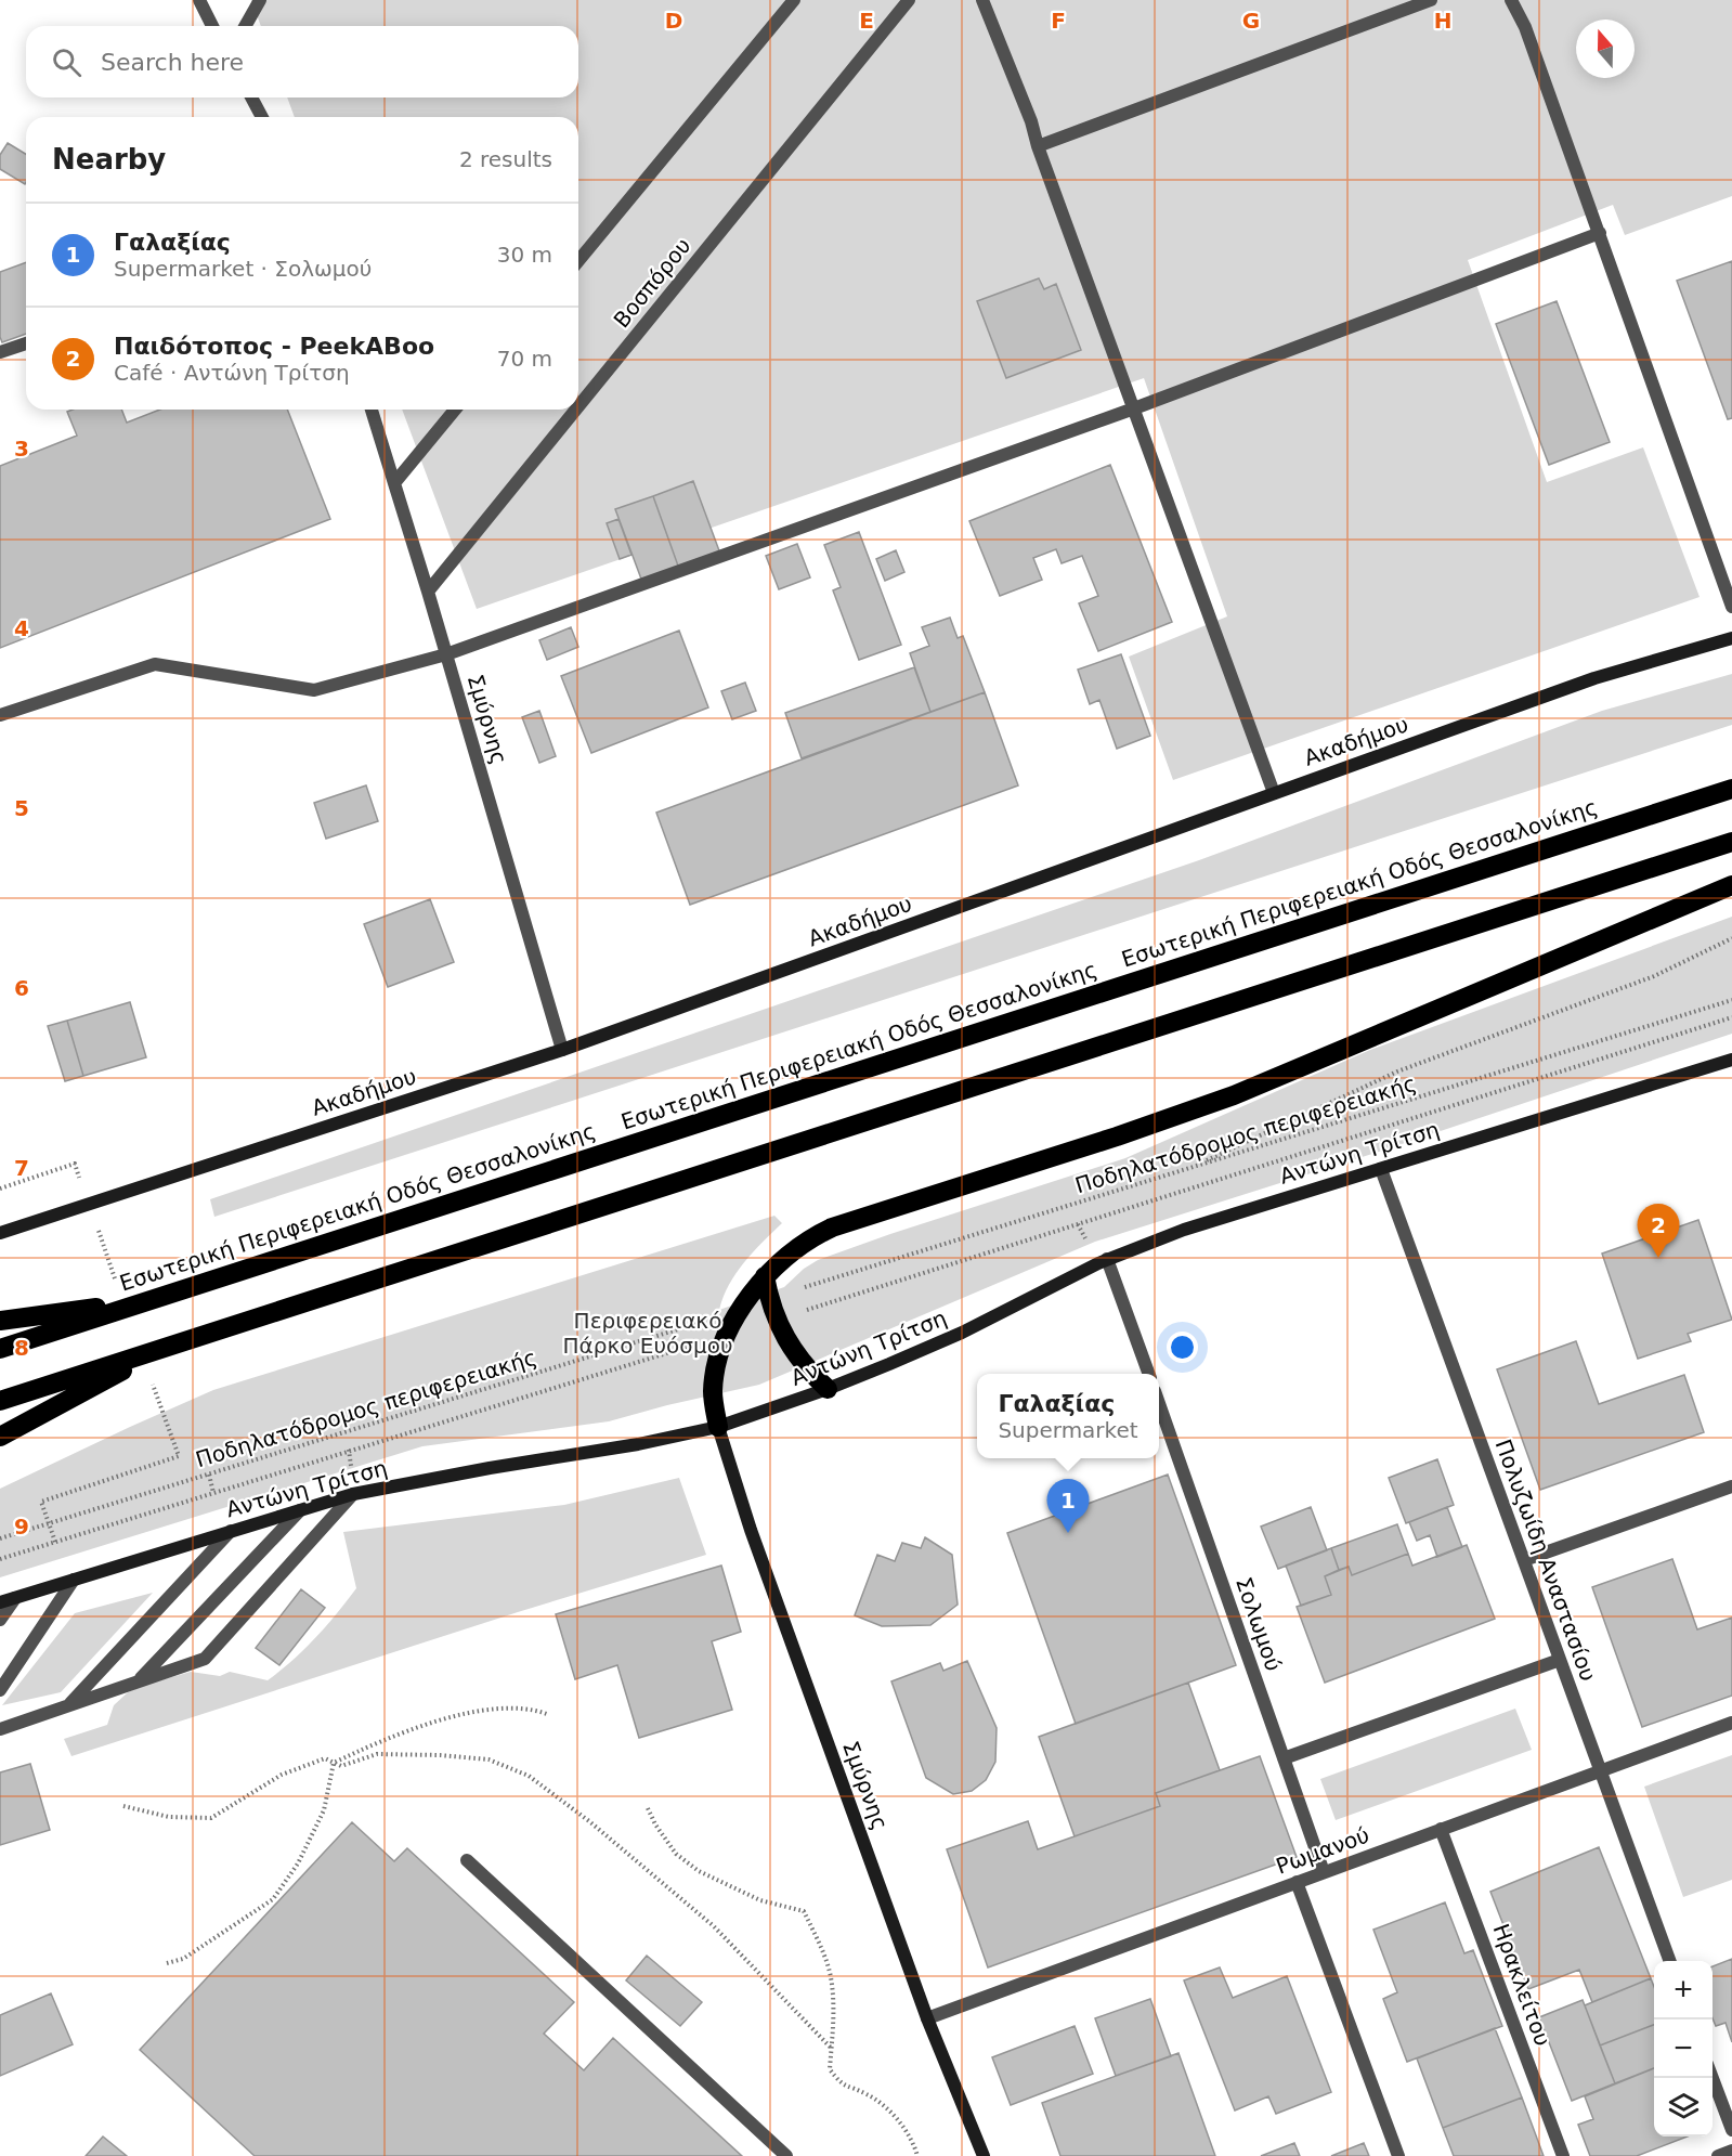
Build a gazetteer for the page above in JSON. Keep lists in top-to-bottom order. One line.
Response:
{"streets":{"highway":["Εσωτερική Περιφερειακή Οδός Θεσσαλονίκης"],"street":["Βοσπόρου","Σμύρνης","Ακαδήμου","Αντώνη Τρίτση","Πολυζωίδη Αναστασίου","Σολωμού","Ρωμανού","Ηρακλείτου"],"path":["Ποδηλατόδρομος περιφερειακής"]},"crossings":[["Βοσπόρου","Σμύρνης"],["Σμύρνης","Ακαδήμου"],["Σμύρνης","Αντώνη Τρίτση"],["Σμύρνης","Ρωμανού"],["Αντώνη Τρίτση","Πολυζωίδη Αναστασίου"],["Πολυζωίδη Αναστασίου","Ρωμανού"],["Σολωμού","Ρωμανού"],["Ρωμανού","Ηρακλείτου"]],"parks":["Περιφερειακό Πάρκο Ευόσμου"],"north":"top","page":{"search":"Search here","heading":["Nearby","2 results"],"list":[{"mark":"1","name":"Γαλαξίας","note":"Supermarket · Σολωμού","value":"30 m"},{"mark":"2","name":"Παιδότοπος - PeekABoo","note":"Café · Αντώνη Τρίτση","value":"70 m"}],"pins":["2","1"],"popup":["Γαλαξίας","Supermarket"],"map_buttons":["+","−"]},"grid":{"columns":["D","E","F","G","H"],"rows":["3","4","5","6","7","8","9"]}}
